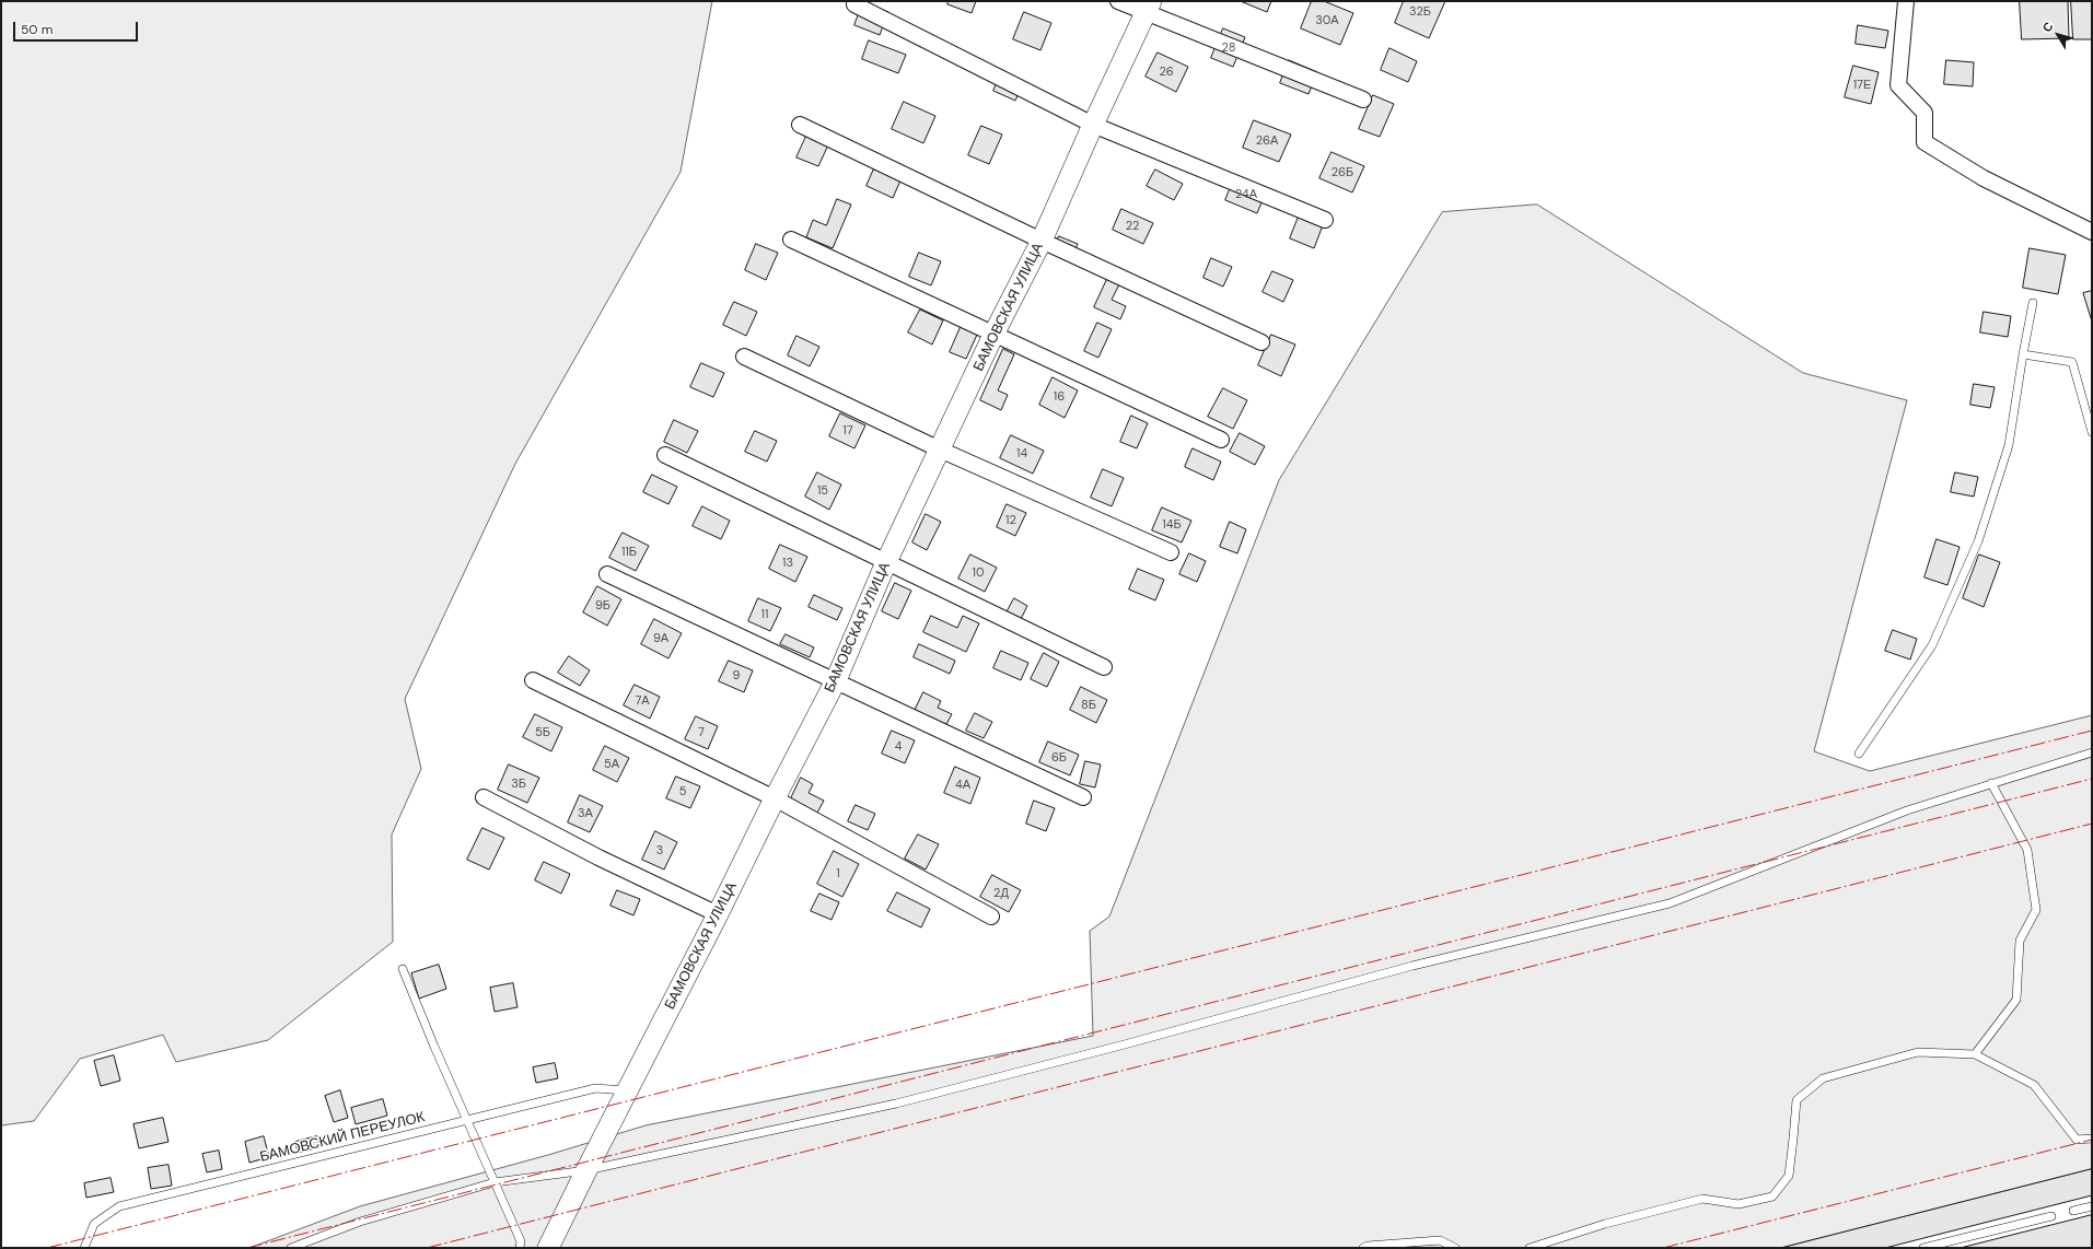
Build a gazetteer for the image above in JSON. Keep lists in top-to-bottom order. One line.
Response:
{"streets":{"street":["БАМОВСКАЯ УЛИЦА"],"lane":["БАМОВСКИЙ ПЕРЕУЛОК"]},"crossings":[["БАМОВСКАЯ УЛИЦА","БАМОВСКИЙ ПЕРЕУЛОК"]],"house_numbers":["32Б","30А","28","26","17Е","26А","26Б","24А","22","16","17","14","15","12","14Б","11Б","13","10","9Б","11","9А","9","7А","8Б","5Б","7","4","6Б","5А","3Б","4А","5","3А","3","1","2Д"],"scale_bar":"50 m","north":"top left"}
